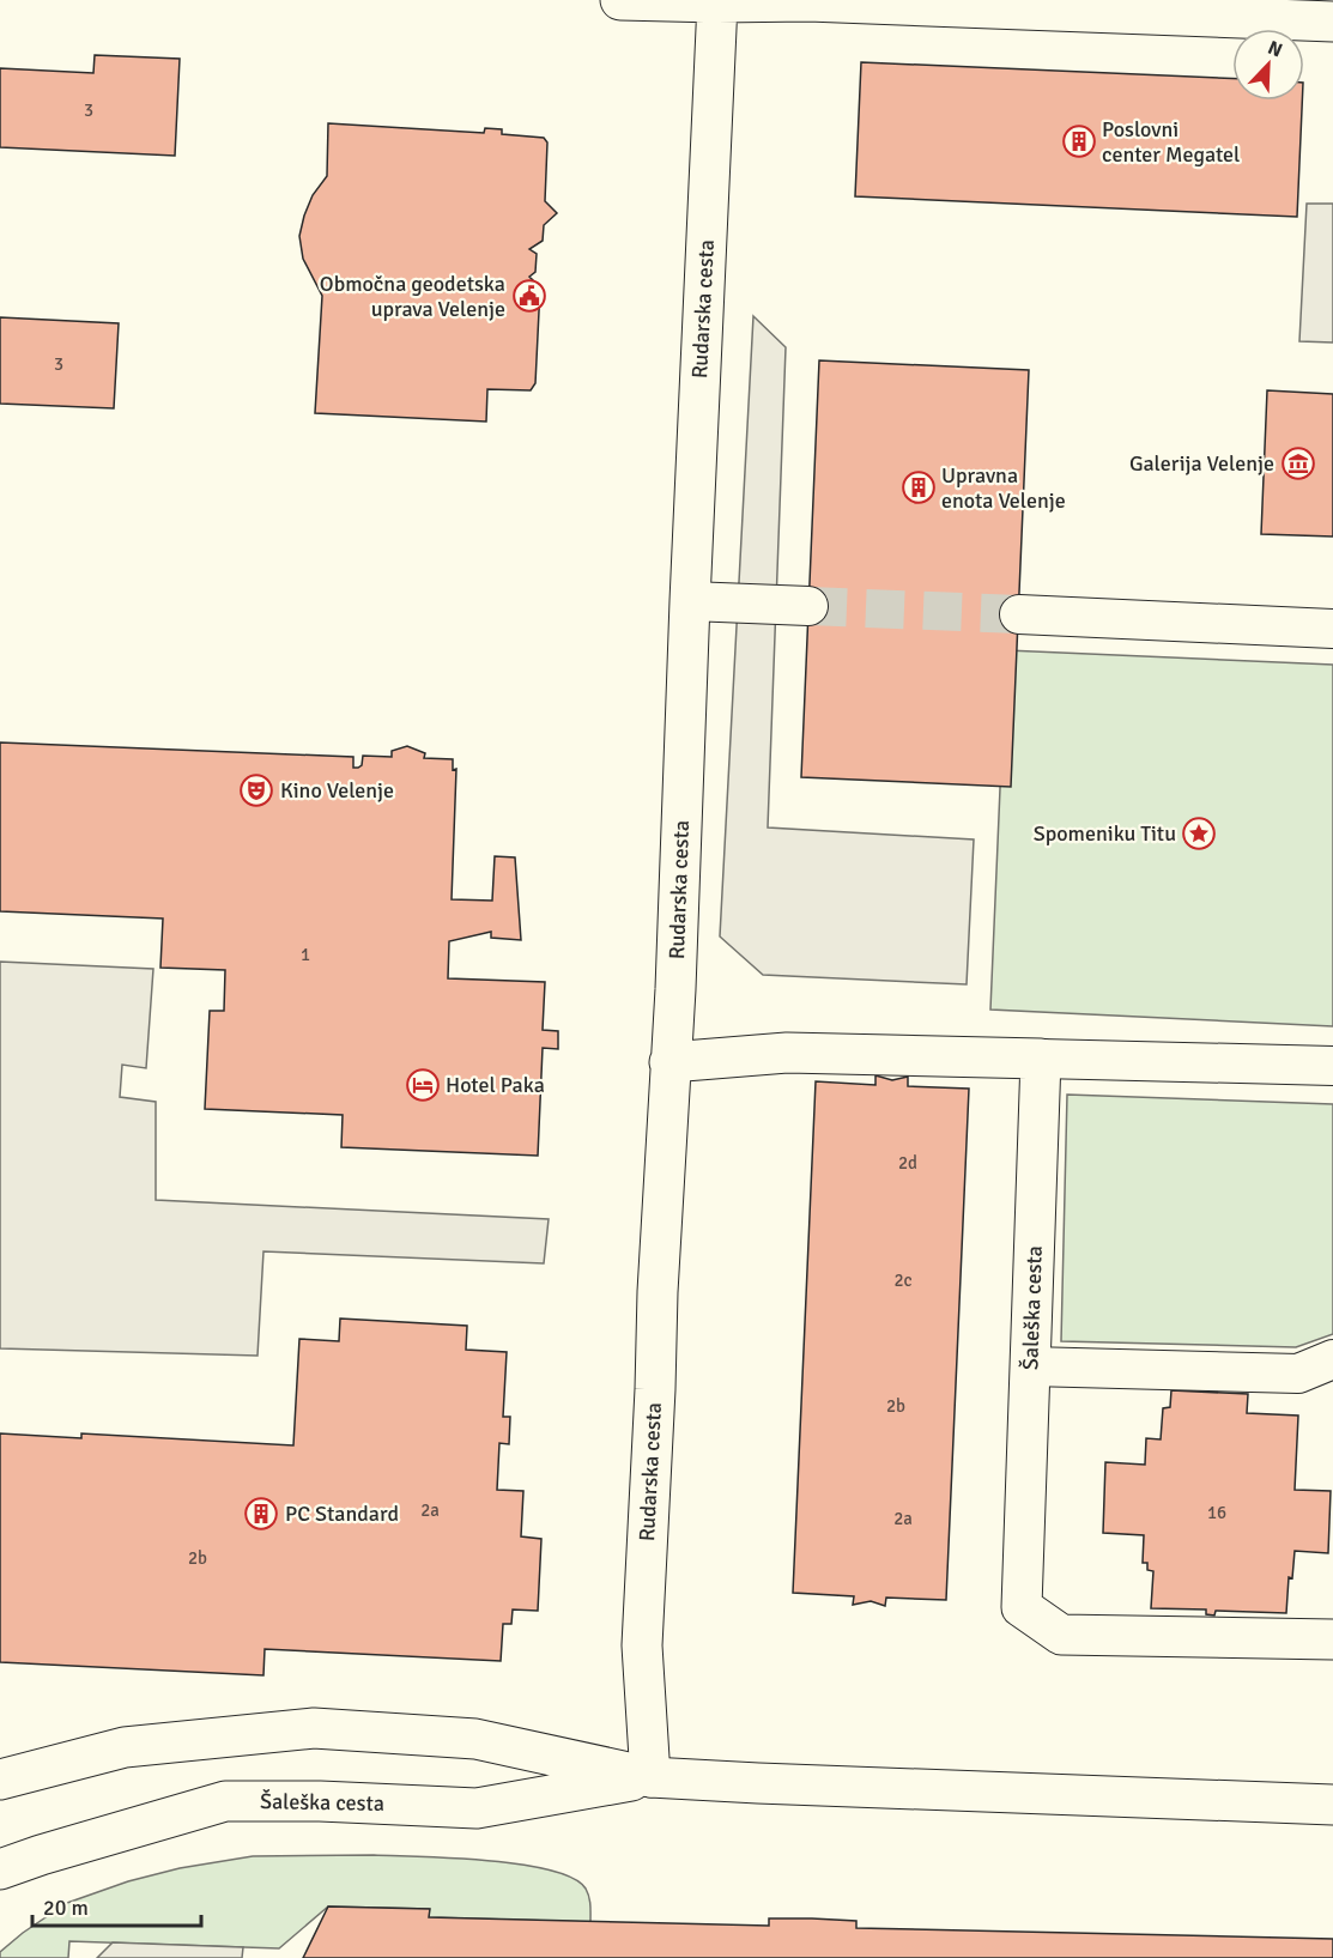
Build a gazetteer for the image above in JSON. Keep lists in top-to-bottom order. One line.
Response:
{"streets":{"street":["Rudarska cesta","Šaleška cesta"]},"crossings":[["Rudarska cesta","Šaleška cesta"]],"places":{"building":["Poslovni center Megatel","Upravna enota Velenje","PC Standard"],"public building":["Območna geodetska uprava Velenje"],"museum":["Galerija Velenje"],"theatre":["Kino Velenje"],"place":["Spomeniku Titu"],"hotel":["Hotel Paka"]},"house_numbers":["3","3","1","2d","2c","2b","2a","16","2a","2b"],"scale_bar":"20 m","north":"top right"}
